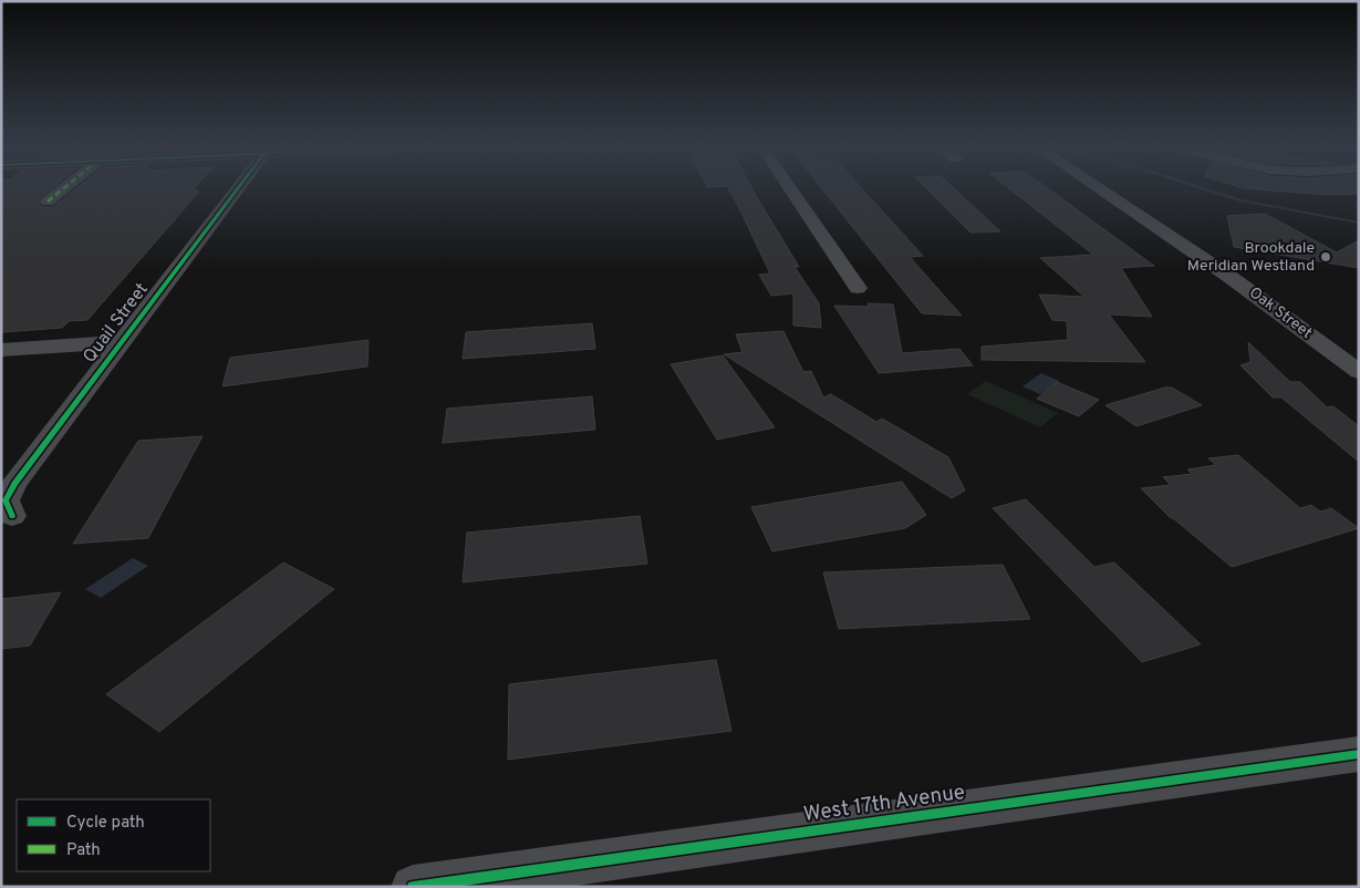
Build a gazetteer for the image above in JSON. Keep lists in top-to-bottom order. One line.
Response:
{"streets":{"street":["Oak Street","Quail Street","West 17th Avenue"]},"places":["Brookdale Meridian Westland"],"legend":["Cycle path","Path"]}
